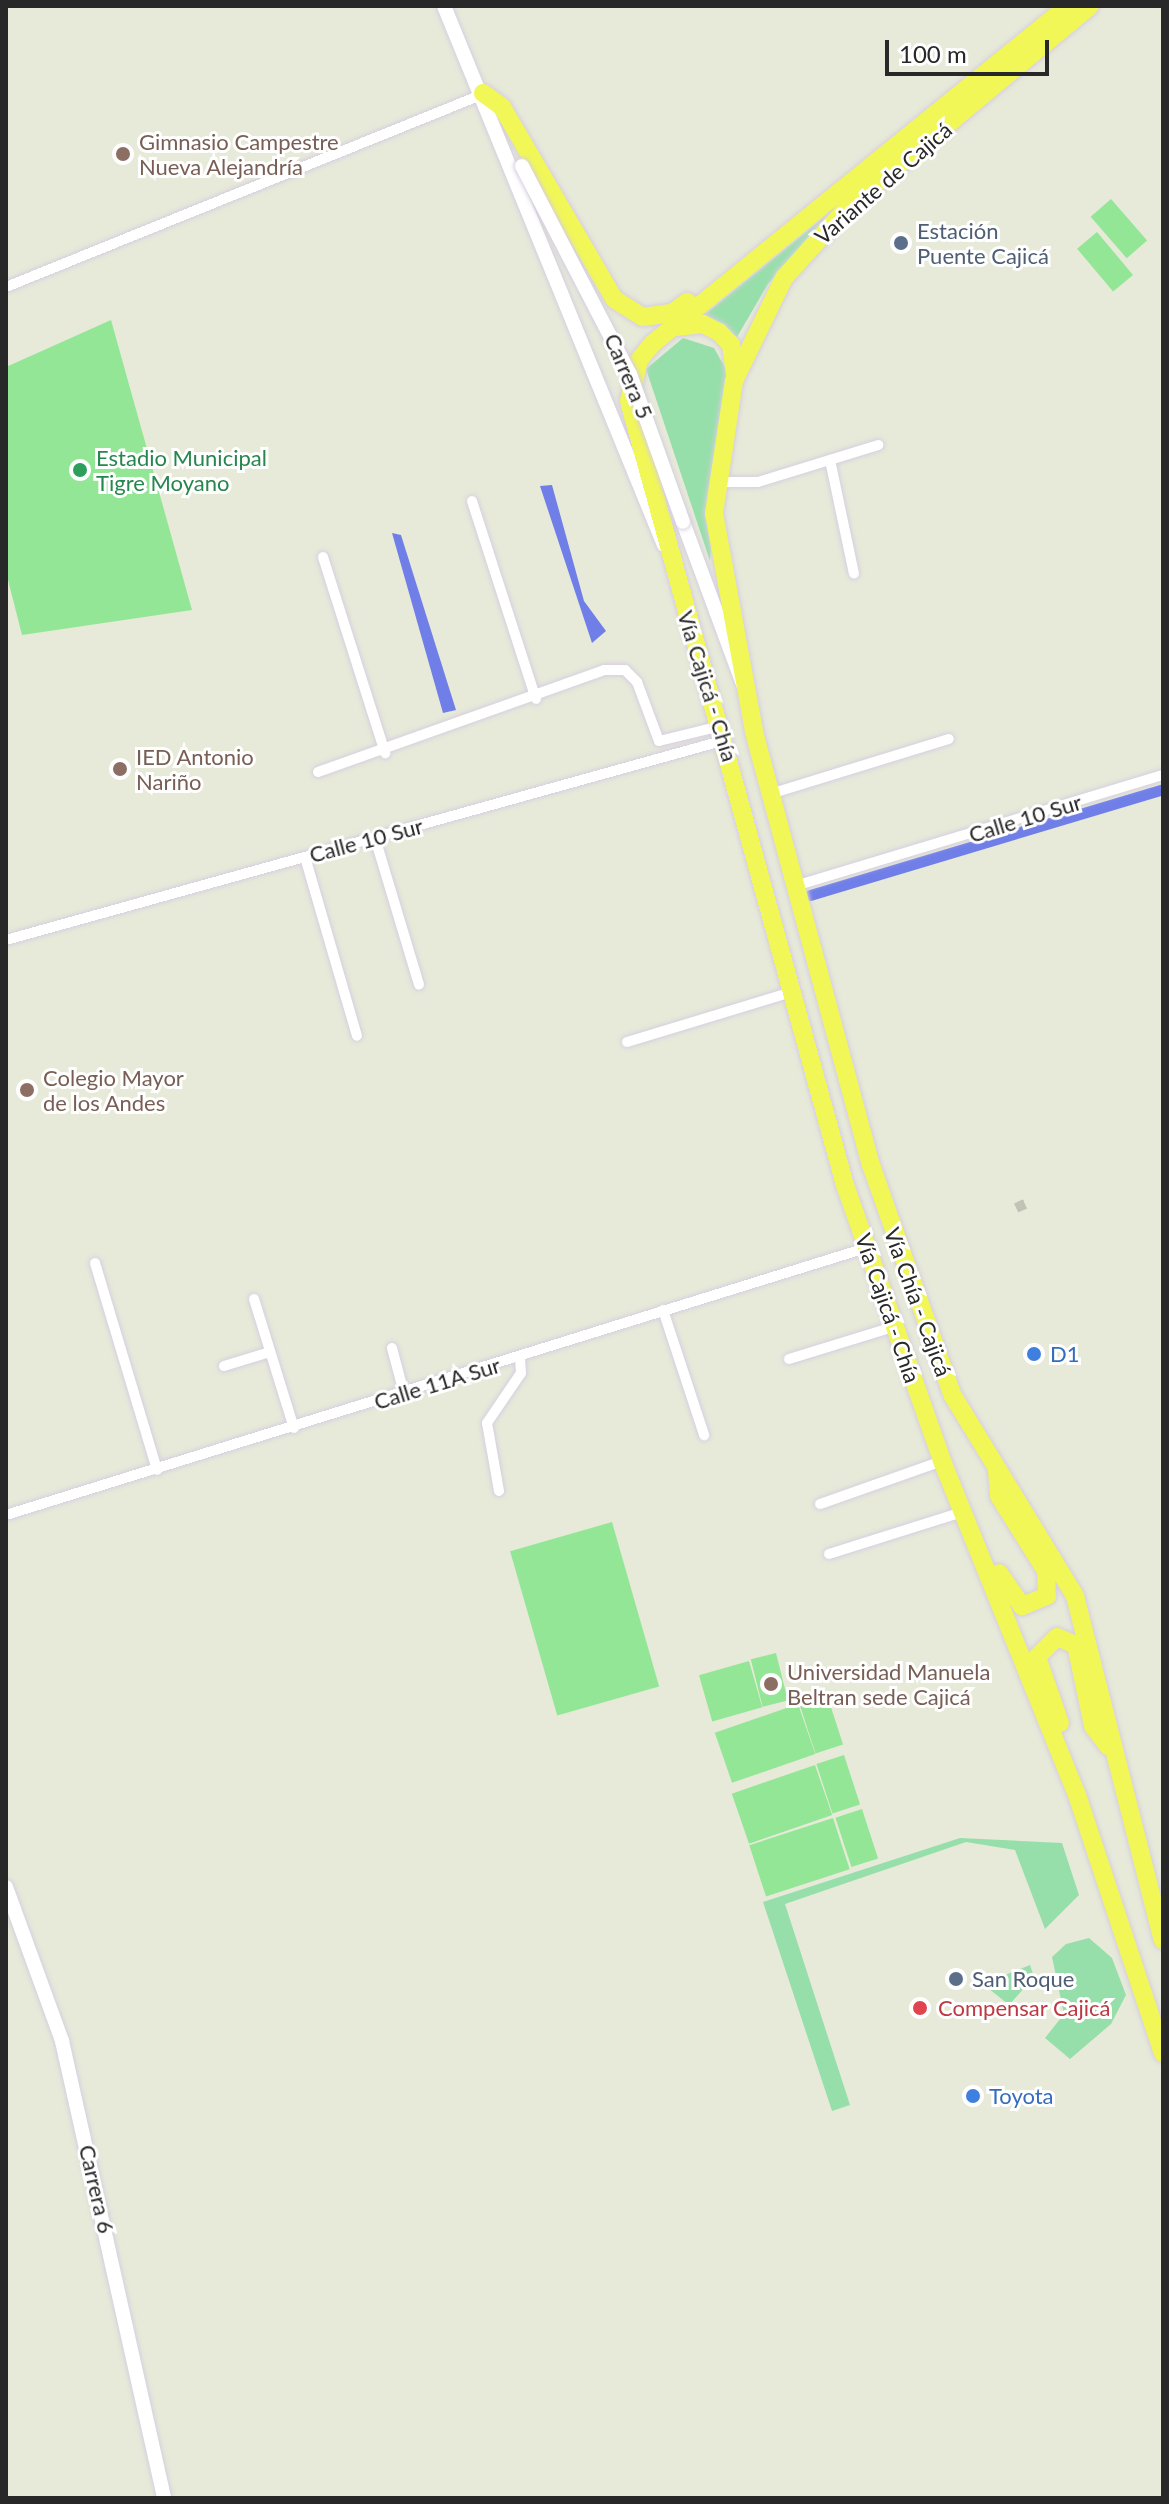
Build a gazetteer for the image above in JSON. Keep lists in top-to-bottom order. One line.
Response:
{"streets":{"highway":["Variante de Cajicá","Vía Cajicá - Chía","Vía Chía - Cajicá"],"main road":["Carrera 5","Carrera 6"],"street":["Calle 10 Sur","Calle 11A Sur"]},"crossings":[["Variante de Cajicá","Carrera 5"],["Variante de Cajicá","Vía Cajicá - Chía"],["Variante de Cajicá","Vía Chía - Cajicá"],["Carrera 5","Vía Cajicá - Chía"],["Carrera 5","Vía Chía - Cajicá"],["Vía Cajicá - Chía","Calle 10 Sur"],["Vía Cajicá - Chía","Calle 11A Sur"],["Calle 10 Sur","Vía Chía - Cajicá"]],"places":["Gimnasio Campestre Nueva Alejandría","Estación Puente Cajicá","Estadio Municipal Tigre Moyano","IED Antonio Nariño","Colegio Mayor de los Andes","D1","Universidad Manuela Beltran sede Cajicá","San Roque","Compensar Cajicá","Toyota"],"scale_bar":"100 m"}
